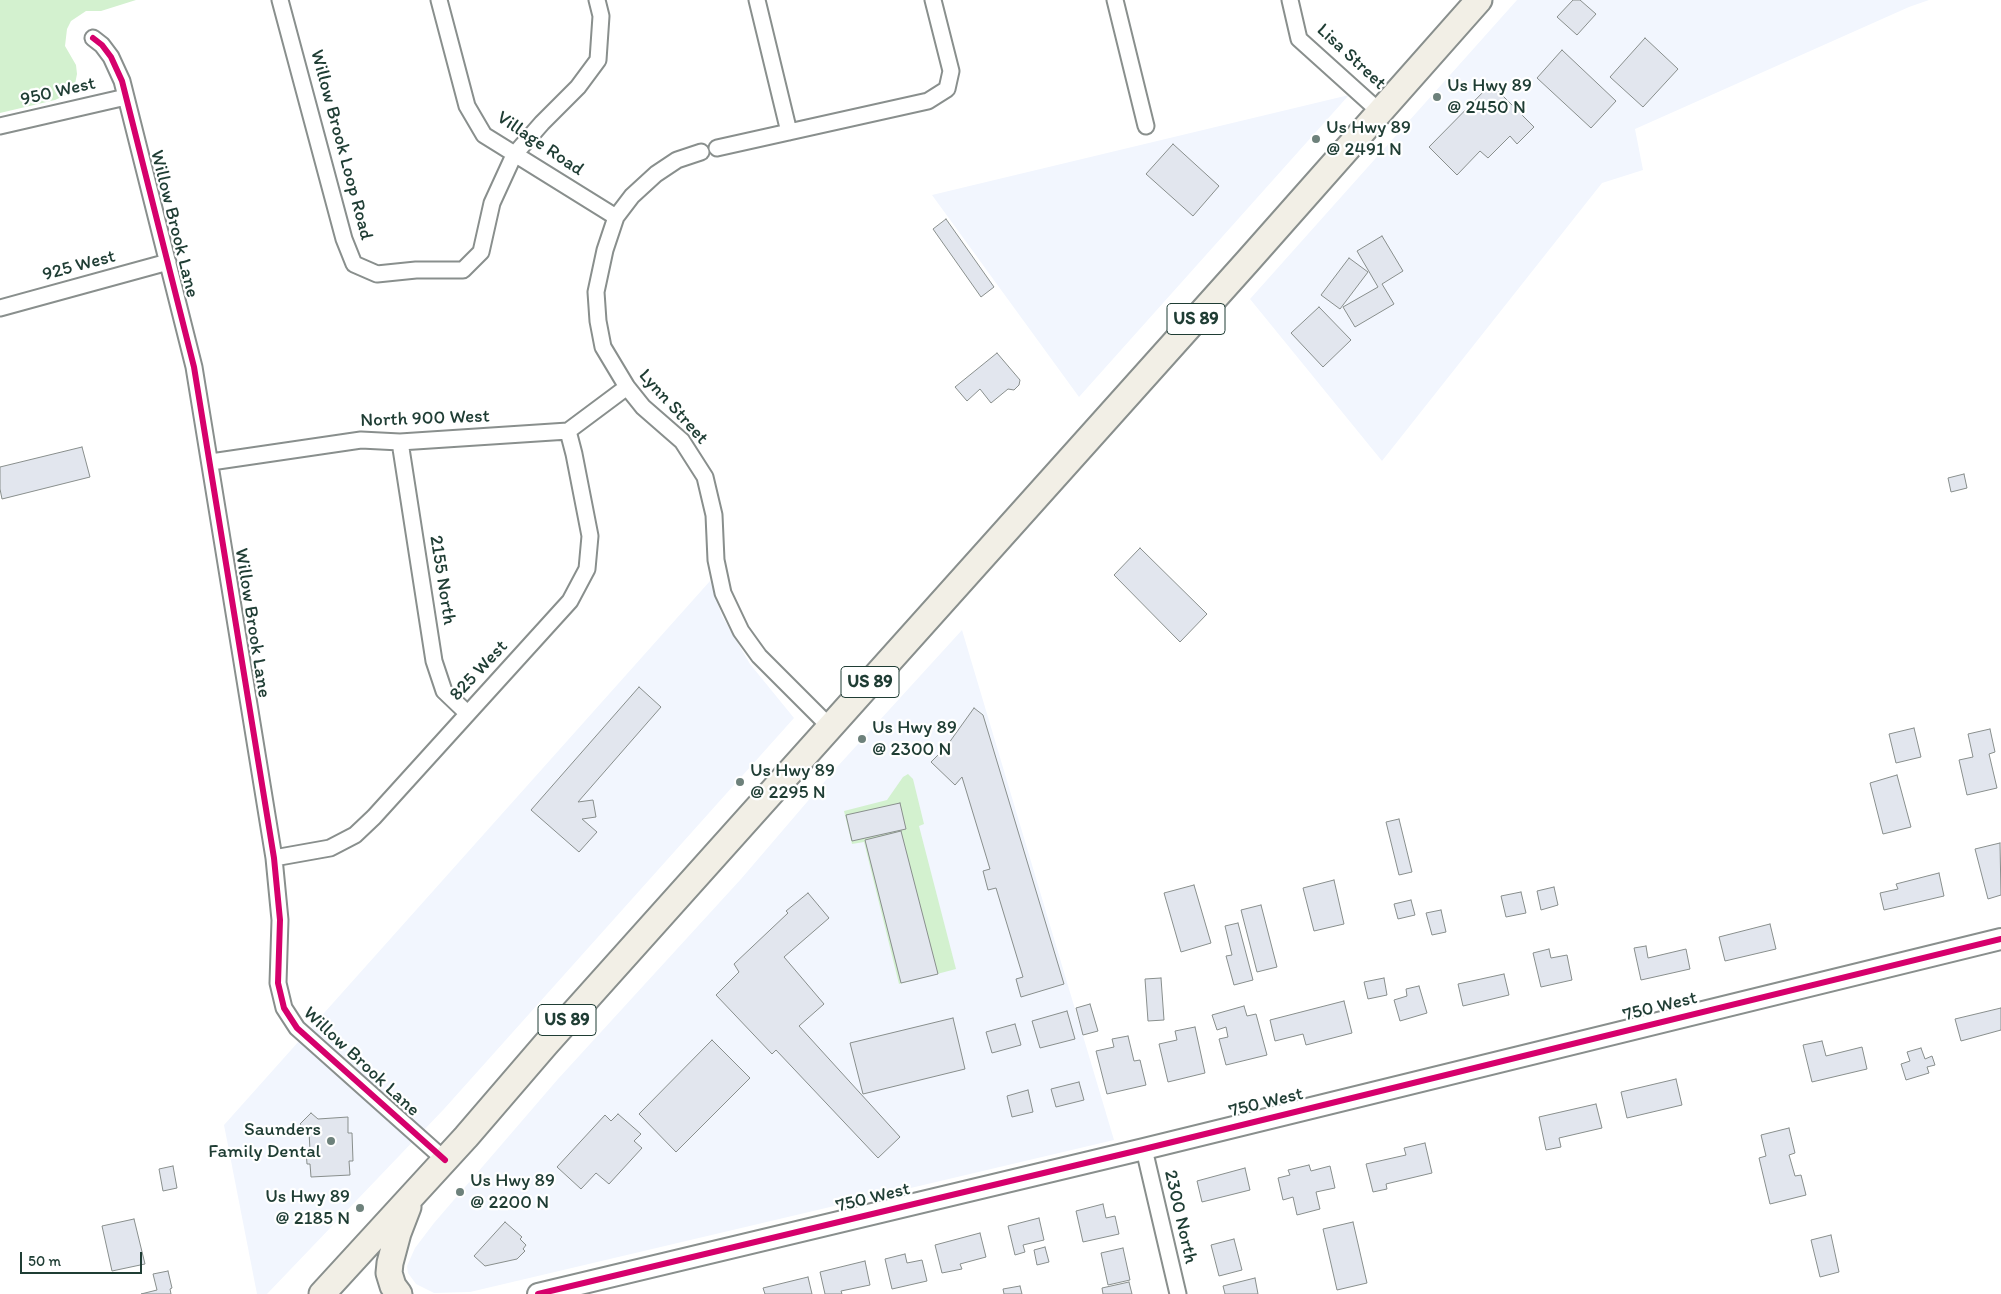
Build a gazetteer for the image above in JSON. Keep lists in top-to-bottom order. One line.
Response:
{"streets":{"main road":["US 89"],"street":["Lisa Street","950 West","Village Road","Willow Brook Loop Road","Willow Brook Lane","925 West","Lynn Street","North 900 West","2155 North","825 West","750 West","2300 North"]},"crossings":[["Lisa Street","US 89"],["950 West","Willow Brook Lane"],["Village Road","Willow Brook Loop Road"],["Village Road","Lynn Street"],["Willow Brook Lane","925 West"],["Willow Brook Lane","US 89"],["Willow Brook Lane","North 900 West"],["Willow Brook Lane","825 West"],["US 89","Lynn Street"],["North 900 West","2155 North"],["North 900 West","825 West"],["2155 North","825 West"],["750 West","2300 North"]],"places":["Us Hwy 89 @ 2450 N","Us Hwy 89 @ 2491 N","Us Hwy 89 @ 2300 N","Us Hwy 89 @ 2295 N","Saunders Family Dental","Us Hwy 89 @ 2200 N","Us Hwy 89 @ 2185 N"],"scale_bar":"50 m"}
